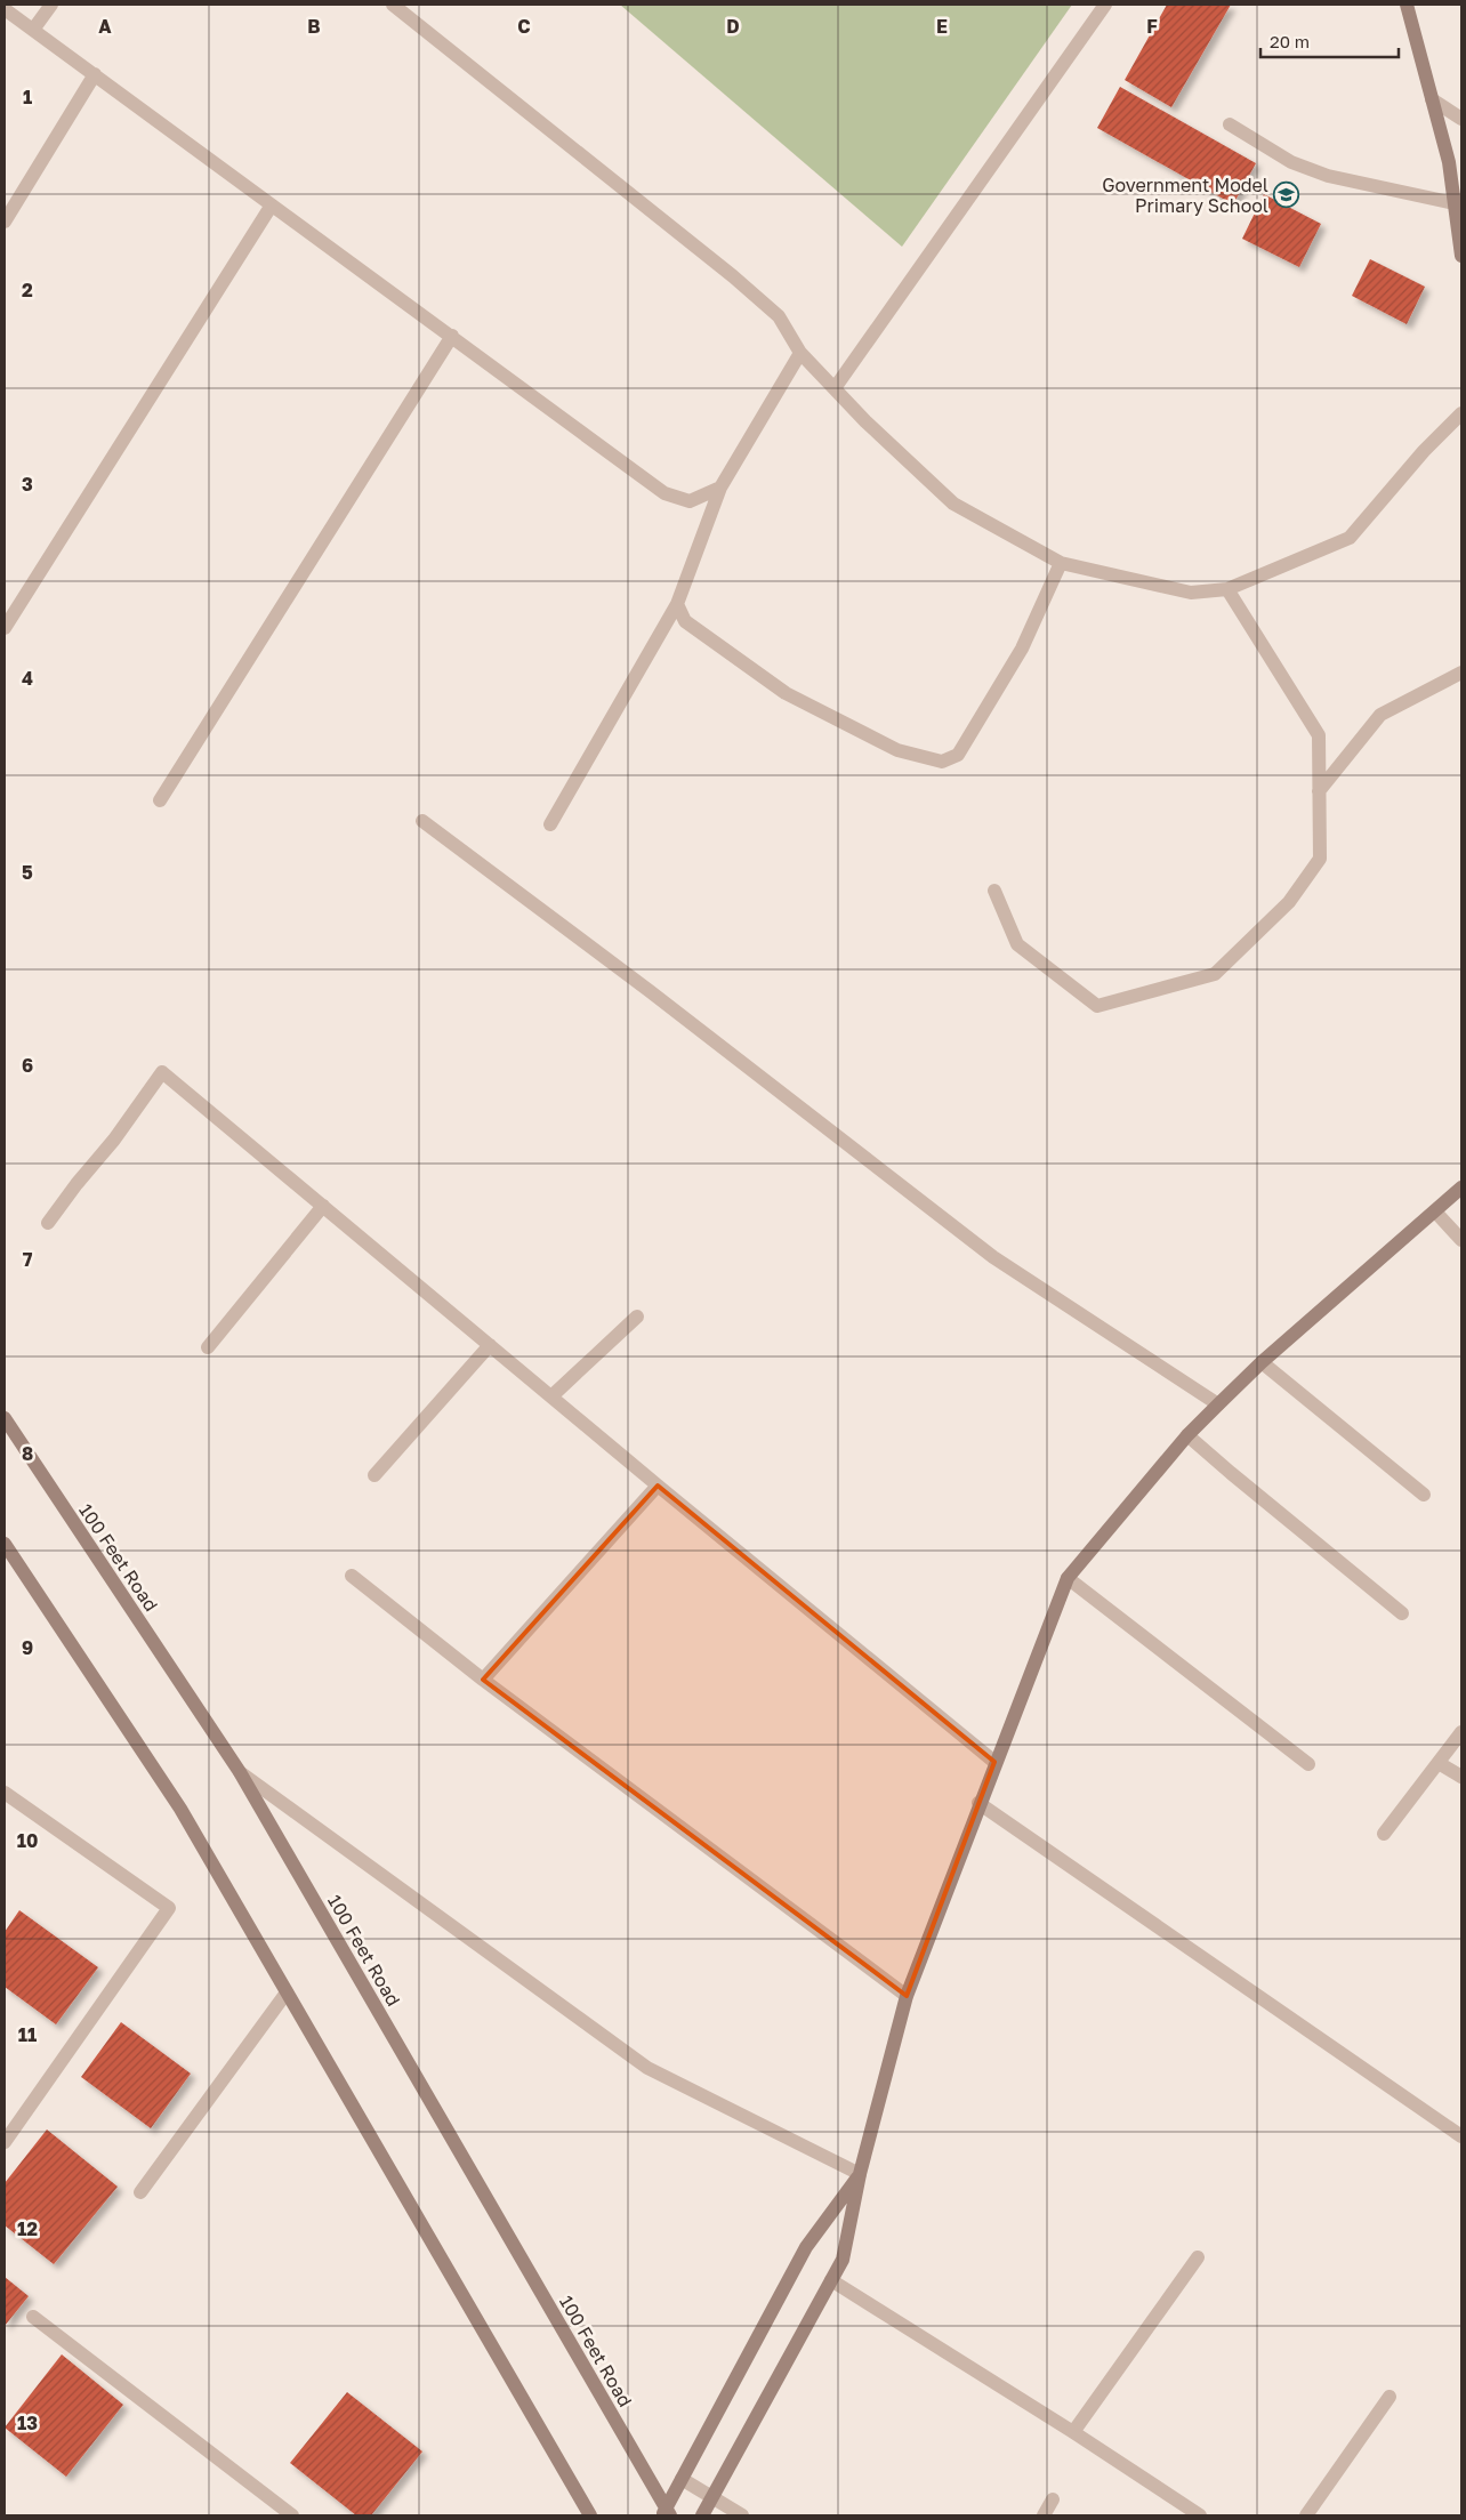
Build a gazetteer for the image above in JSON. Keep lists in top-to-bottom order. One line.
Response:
{"streets":{"main road":["100 Feet Road"]},"places":{"school or university":["Government Model Primary School"]},"scale_bar":"20 m","grid":{"columns":["A","B","C","D","E","F"],"rows":["1","2","3","4","5","6","7","8","9","10","11","12","13"]}}
